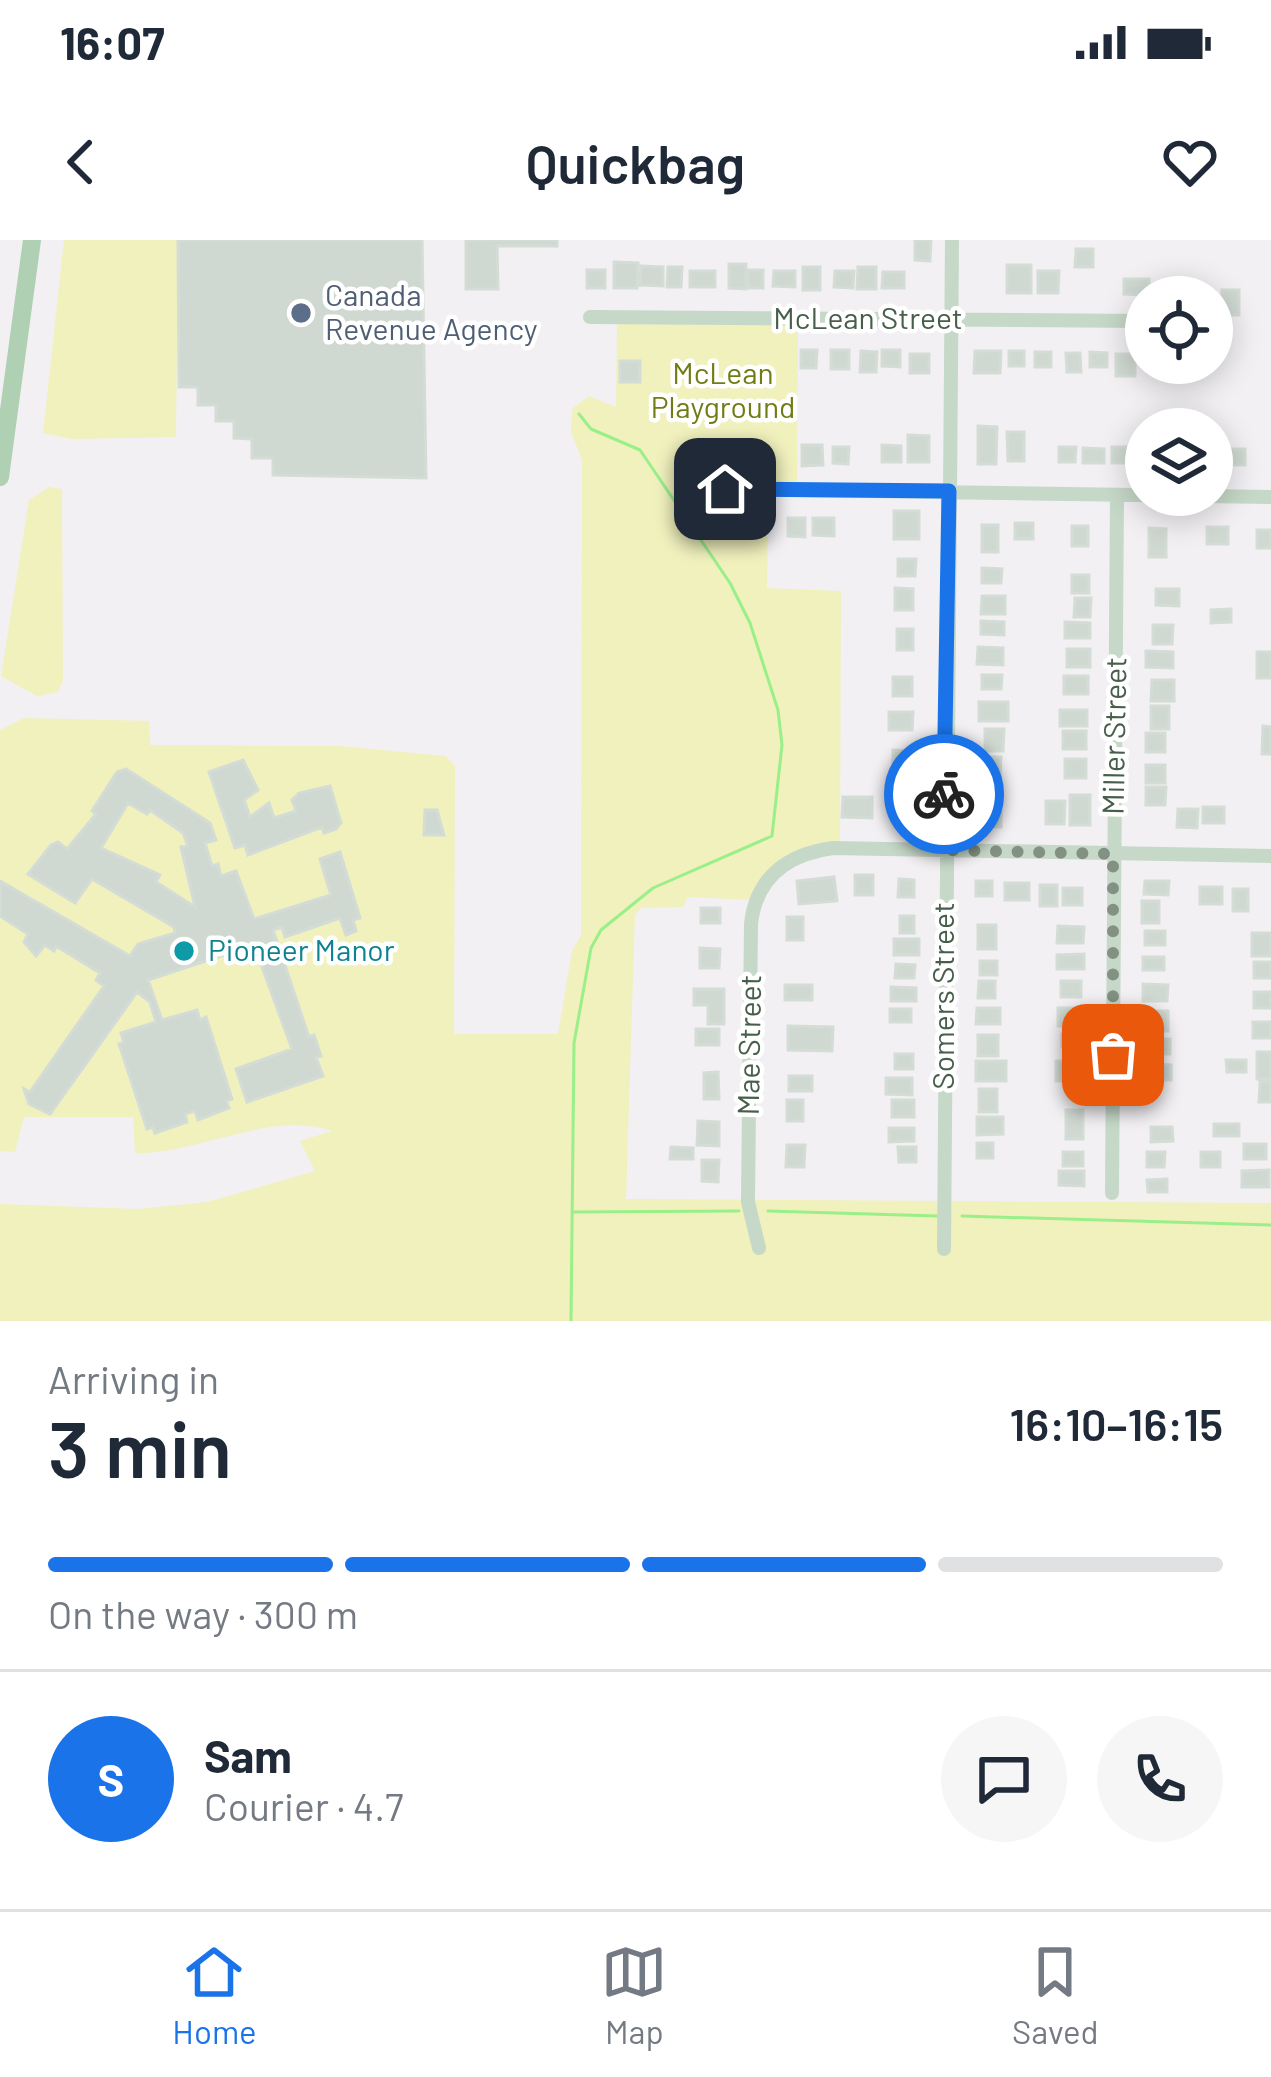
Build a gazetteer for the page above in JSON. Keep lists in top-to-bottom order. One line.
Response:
{"streets":{"street":["McLean Street","Miller Street","Somers Street","Mae Street"]},"crossings":[["McLean Street","Somers Street"],["Somers Street","Mae Street"]],"parks":["McLean Playground"],"places":["Canada Revenue Agency","Pioneer Manor"],"page":{"status":"16:07","header":"Quickbag","heading":["3 min","Arriving in","16:10–16:15"],"panel":["Sam","Courier · 4.7"],"bar":"On the way · 300 m","round":"S","tabs":["Home","Map","Saved"]}}
